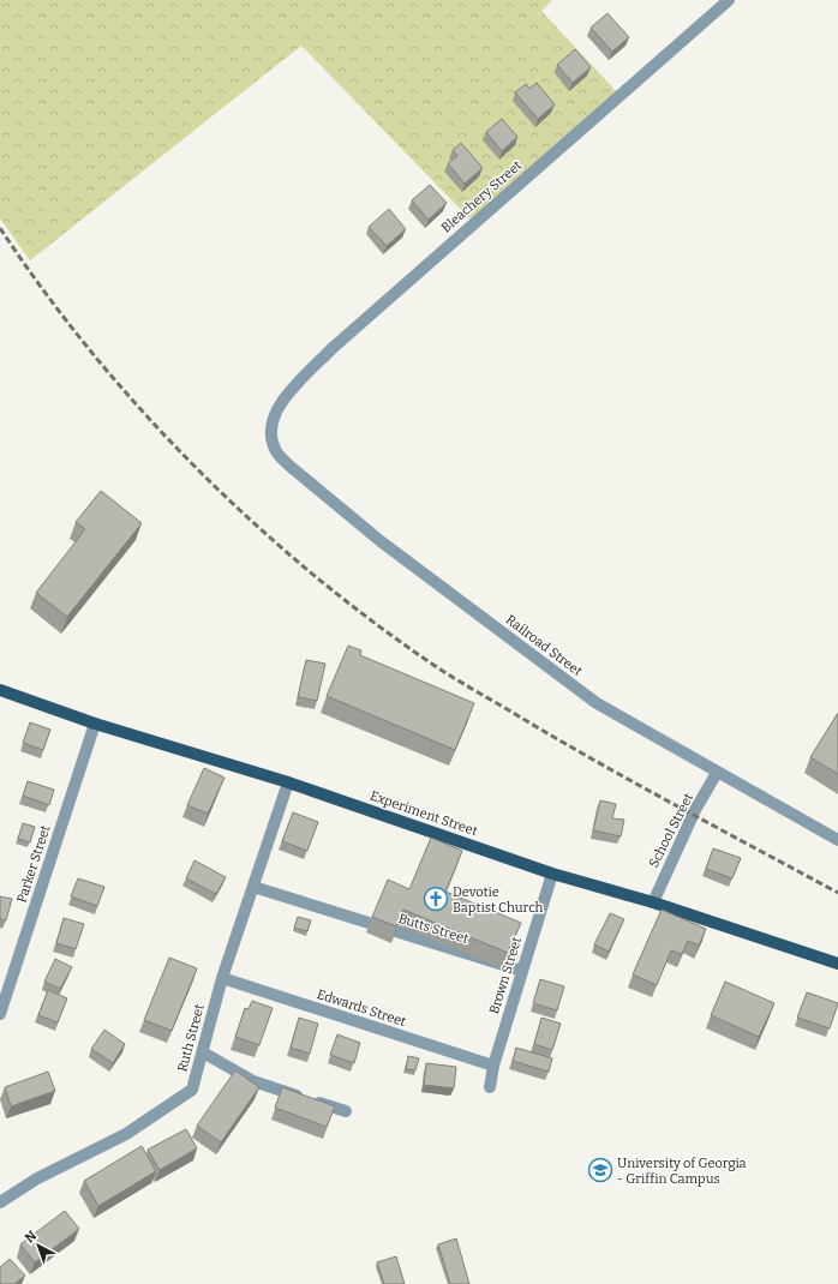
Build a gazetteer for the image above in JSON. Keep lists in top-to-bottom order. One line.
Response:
{"streets":{"main road":["Experiment Street"],"street":["Bleachery Street","Railroad Street","School Street","Parker Street","Butts Street","Brown Street","Edwards Street","Ruth Street"]},"crossings":[["Bleachery Street","Railroad Street"],["Railroad Street","School Street"],["Experiment Street","School Street"],["Experiment Street","Parker Street"],["Experiment Street","Brown Street"],["Experiment Street","Ruth Street"],["Butts Street","Brown Street"],["Butts Street","Ruth Street"],["Brown Street","Edwards Street"],["Edwards Street","Ruth Street"]],"places":{"church":["Devotie Baptist Church"],"school or university":["University of Georgia - Griffin Campus"]},"north":"top left"}
